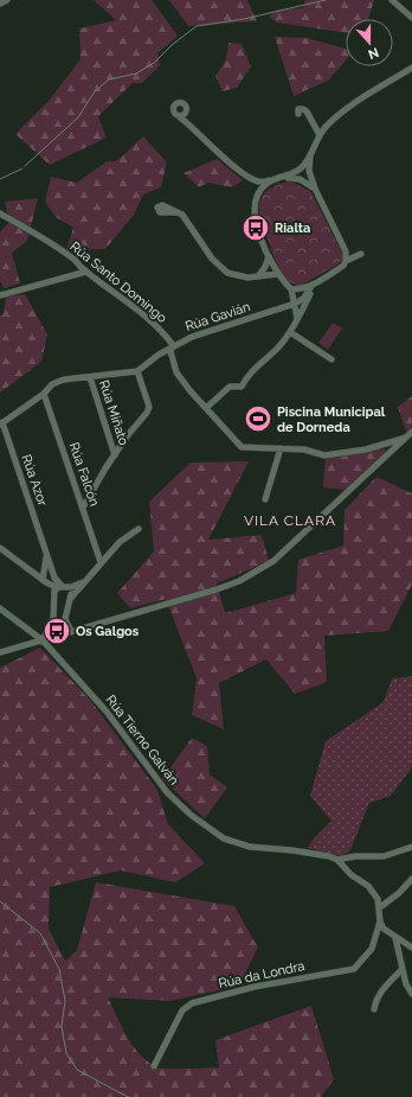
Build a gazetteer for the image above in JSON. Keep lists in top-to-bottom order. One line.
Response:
{"streets":{"street":["Rúa Santo Domingo","Rúa Gavián","Rúa Miñato","Rúa Falcón","Rúa Azor","Rúa Tierno Galván","Rúa da Londra"]},"crossings":[["Rúa Santo Domingo","Rúa Gavián"],["Rúa Gavián","Rúa Miñato"],["Rúa Gavián","Rúa Falcón"],["Rúa Gavián","Rúa Azor"],["Rúa Tierno Galván","Rúa da Londra"]],"districts":["VILA CLARA"],"places":{"bus stop":["Rialta","Os Galgos"],"sports":["Piscina Municipal de Dorneda"]},"north":"bottom"}
